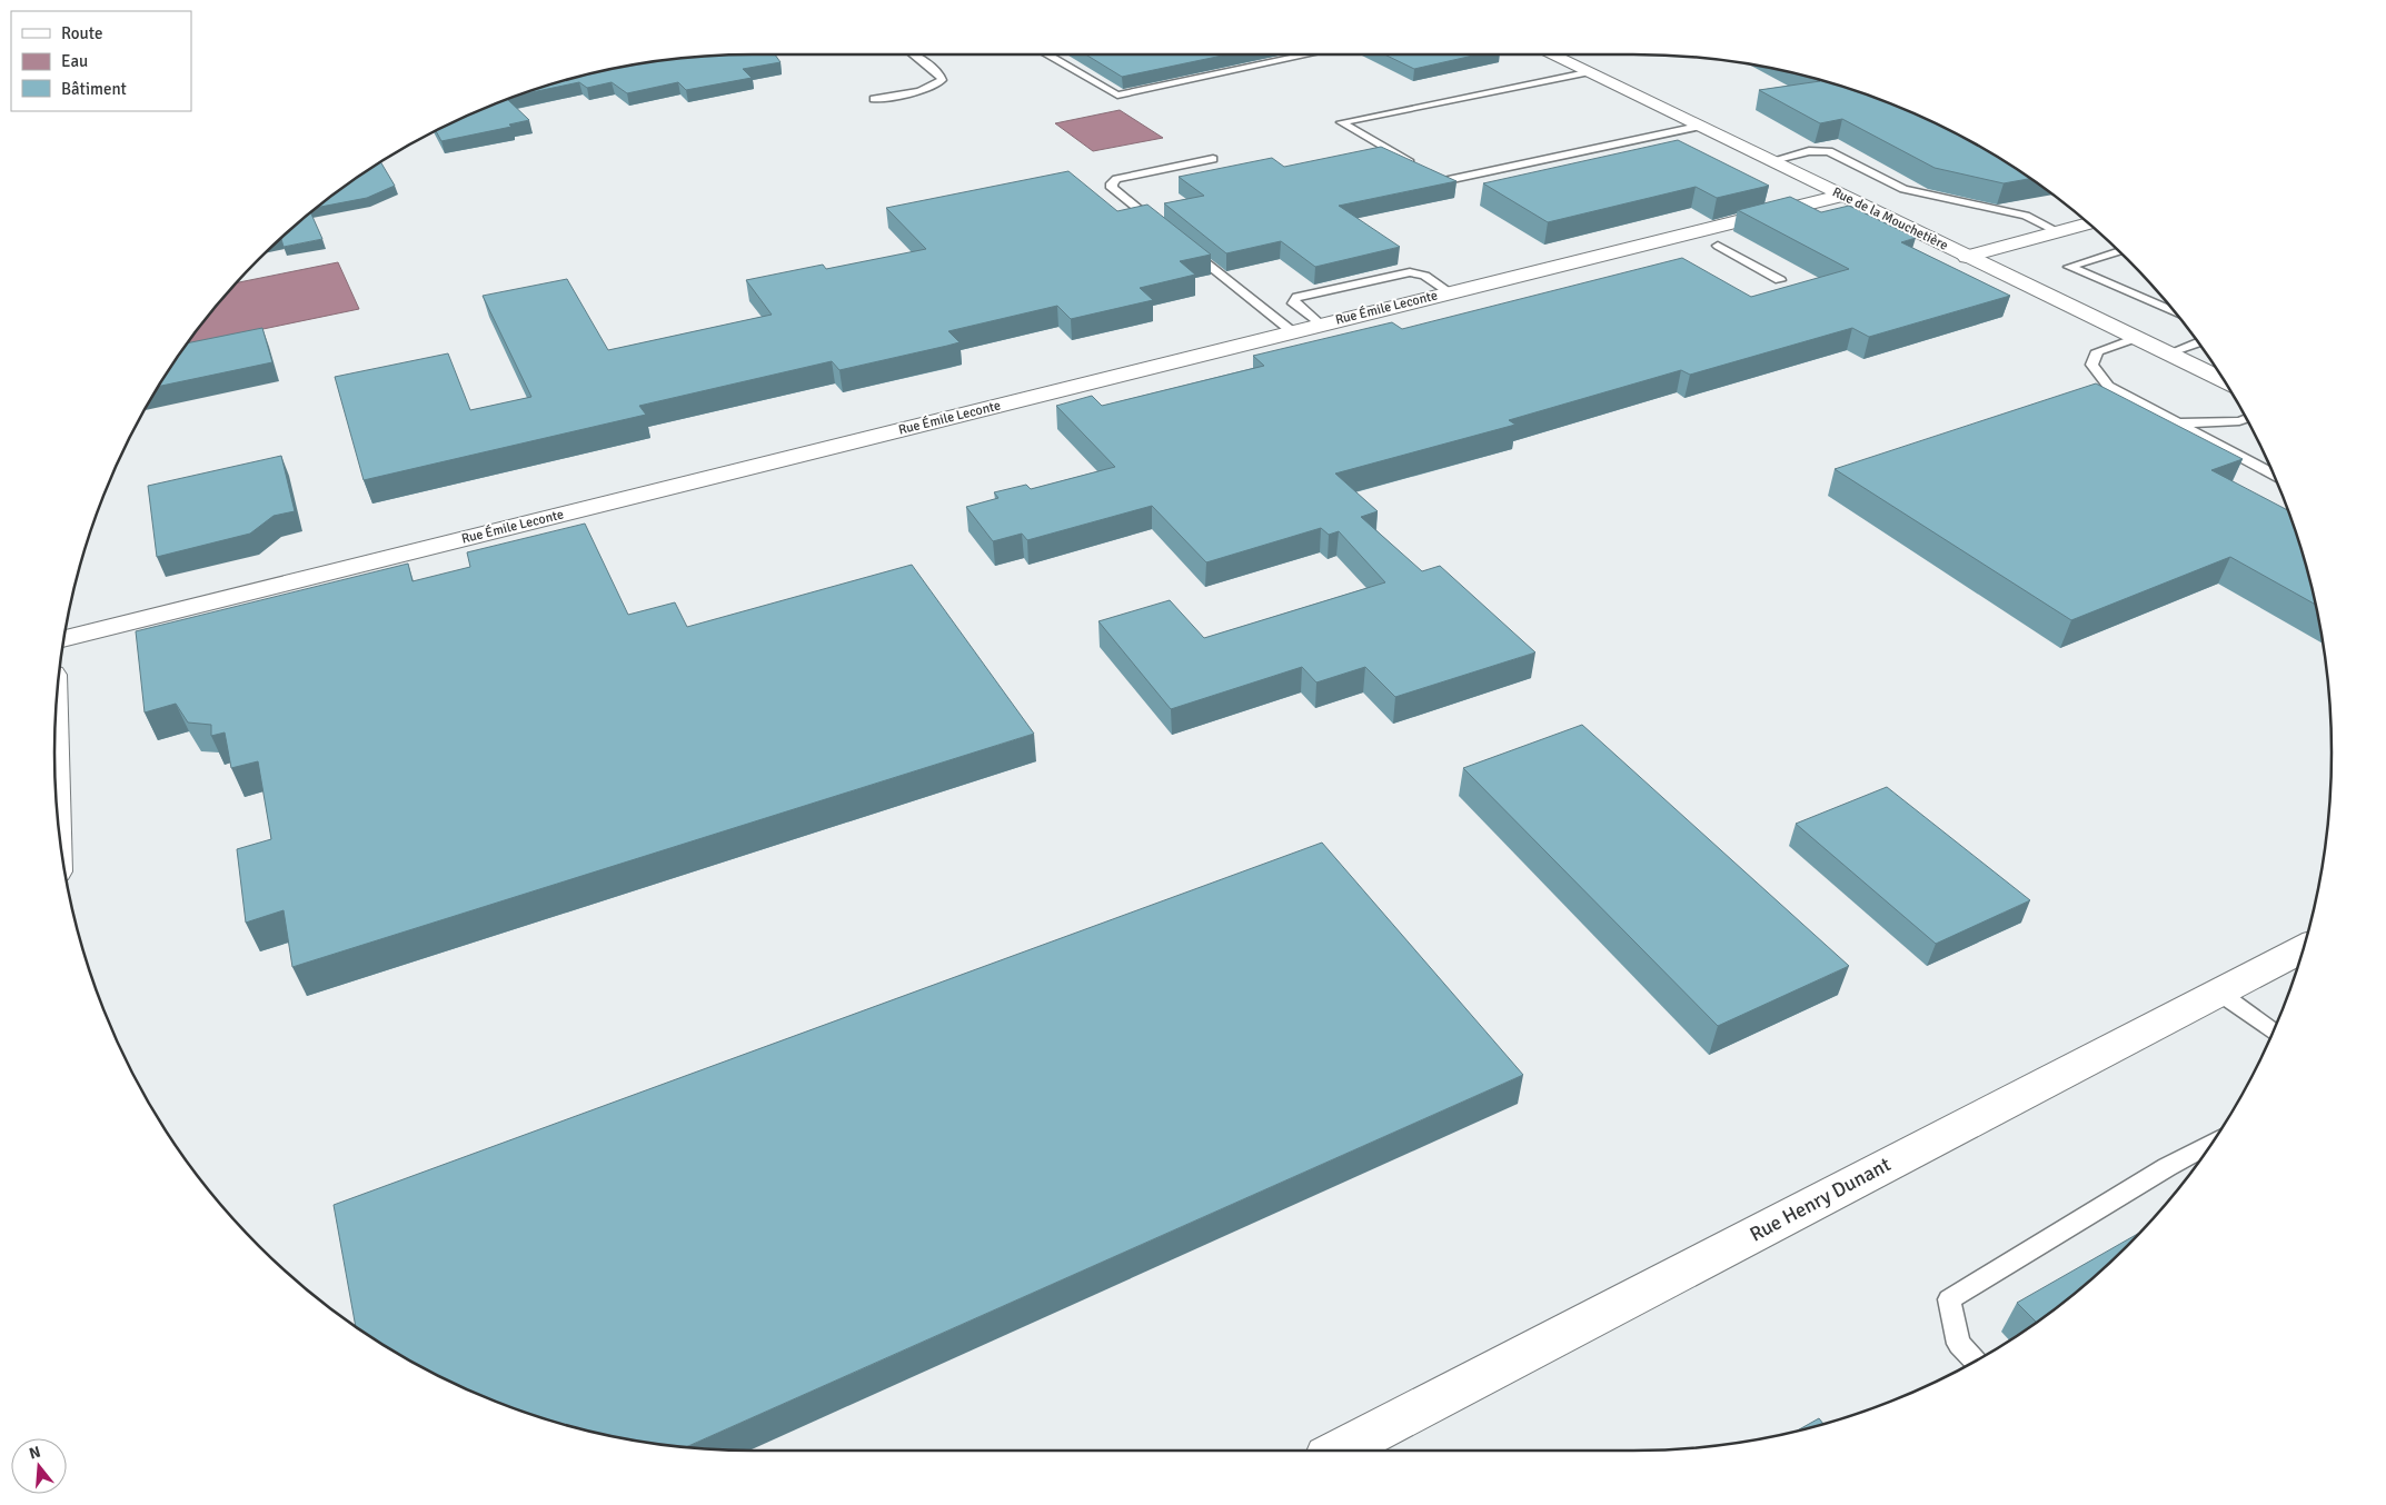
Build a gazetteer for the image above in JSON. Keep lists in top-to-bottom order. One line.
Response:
{"streets":{"street":["Rue de la Mouchetière","Rue Émile Leconte","Rue Henry Dunant"]},"crossings":[["Rue de la Mouchetière","Rue Émile Leconte"]],"legend":["Route","Eau","Bâtiment"],"north":"top"}
